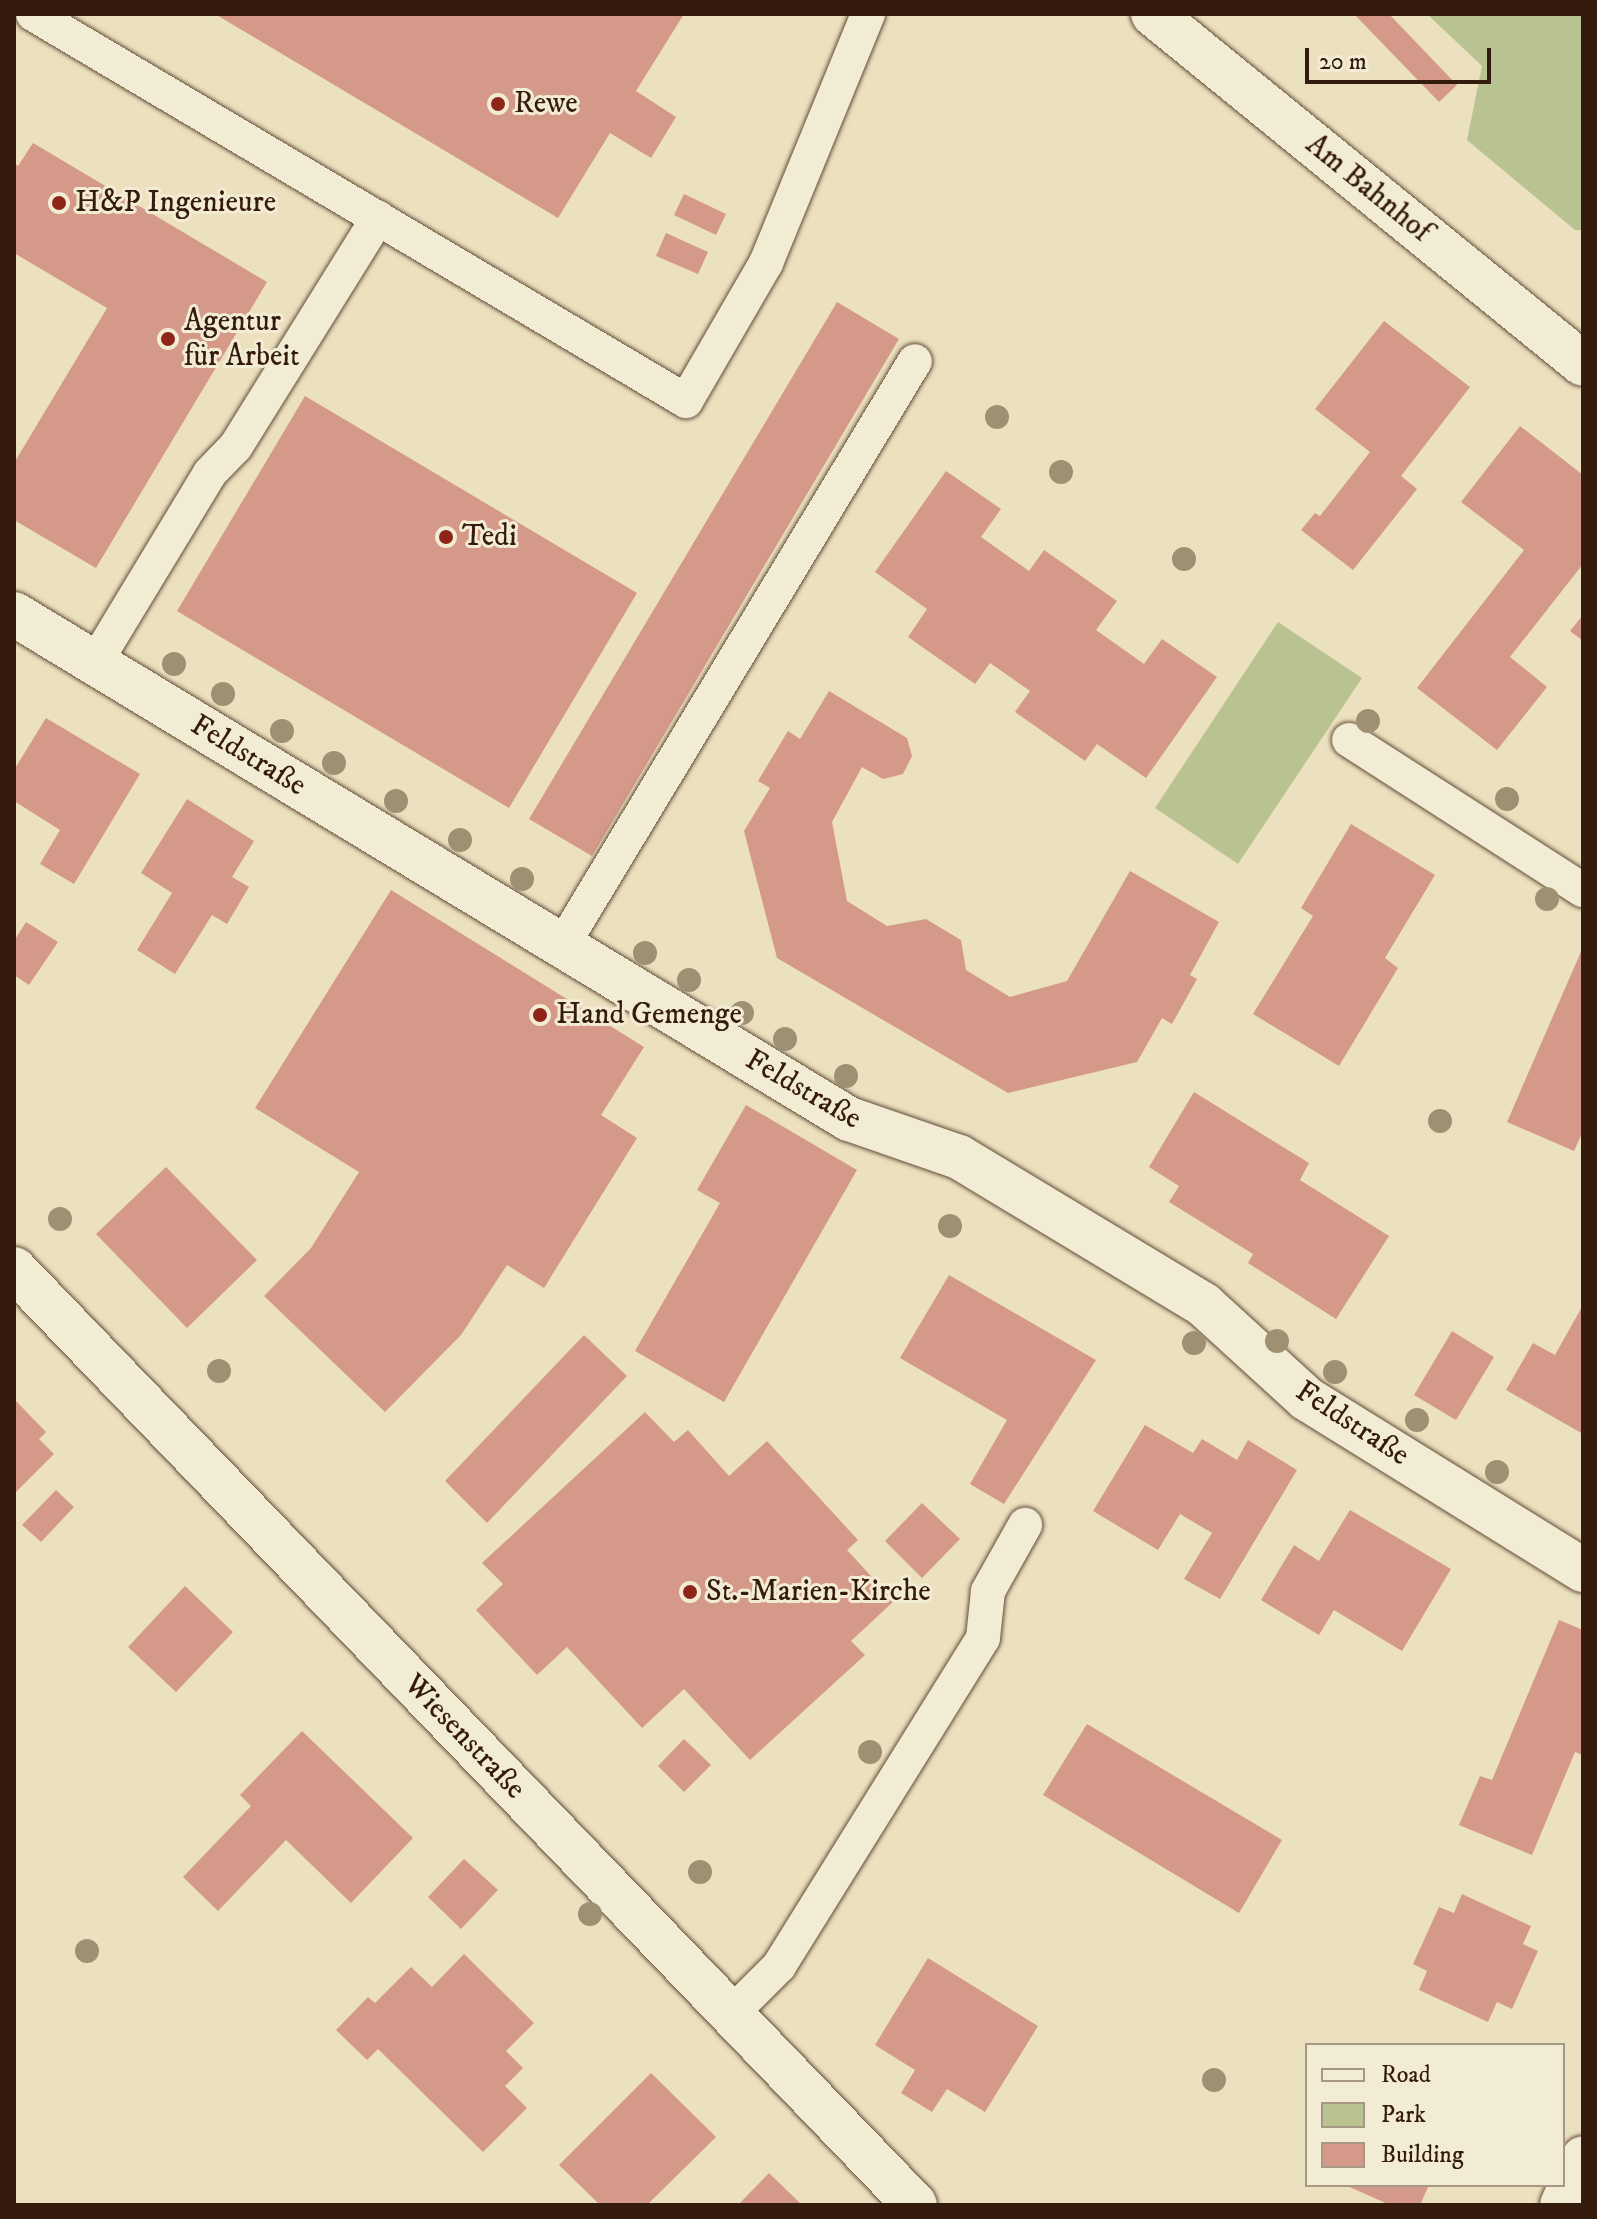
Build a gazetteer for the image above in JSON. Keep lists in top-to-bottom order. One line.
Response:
{"streets":{"street":["Am Bahnhof","Feldstraße","Wiesenstraße"]},"places":["Rewe","H&P Ingenieure","Agentur für Arbeit","Tedi","Hand Gemenge","St.-Marien-Kirche"],"legend":["Road","Park","Building"],"scale_bar":"20 m"}
